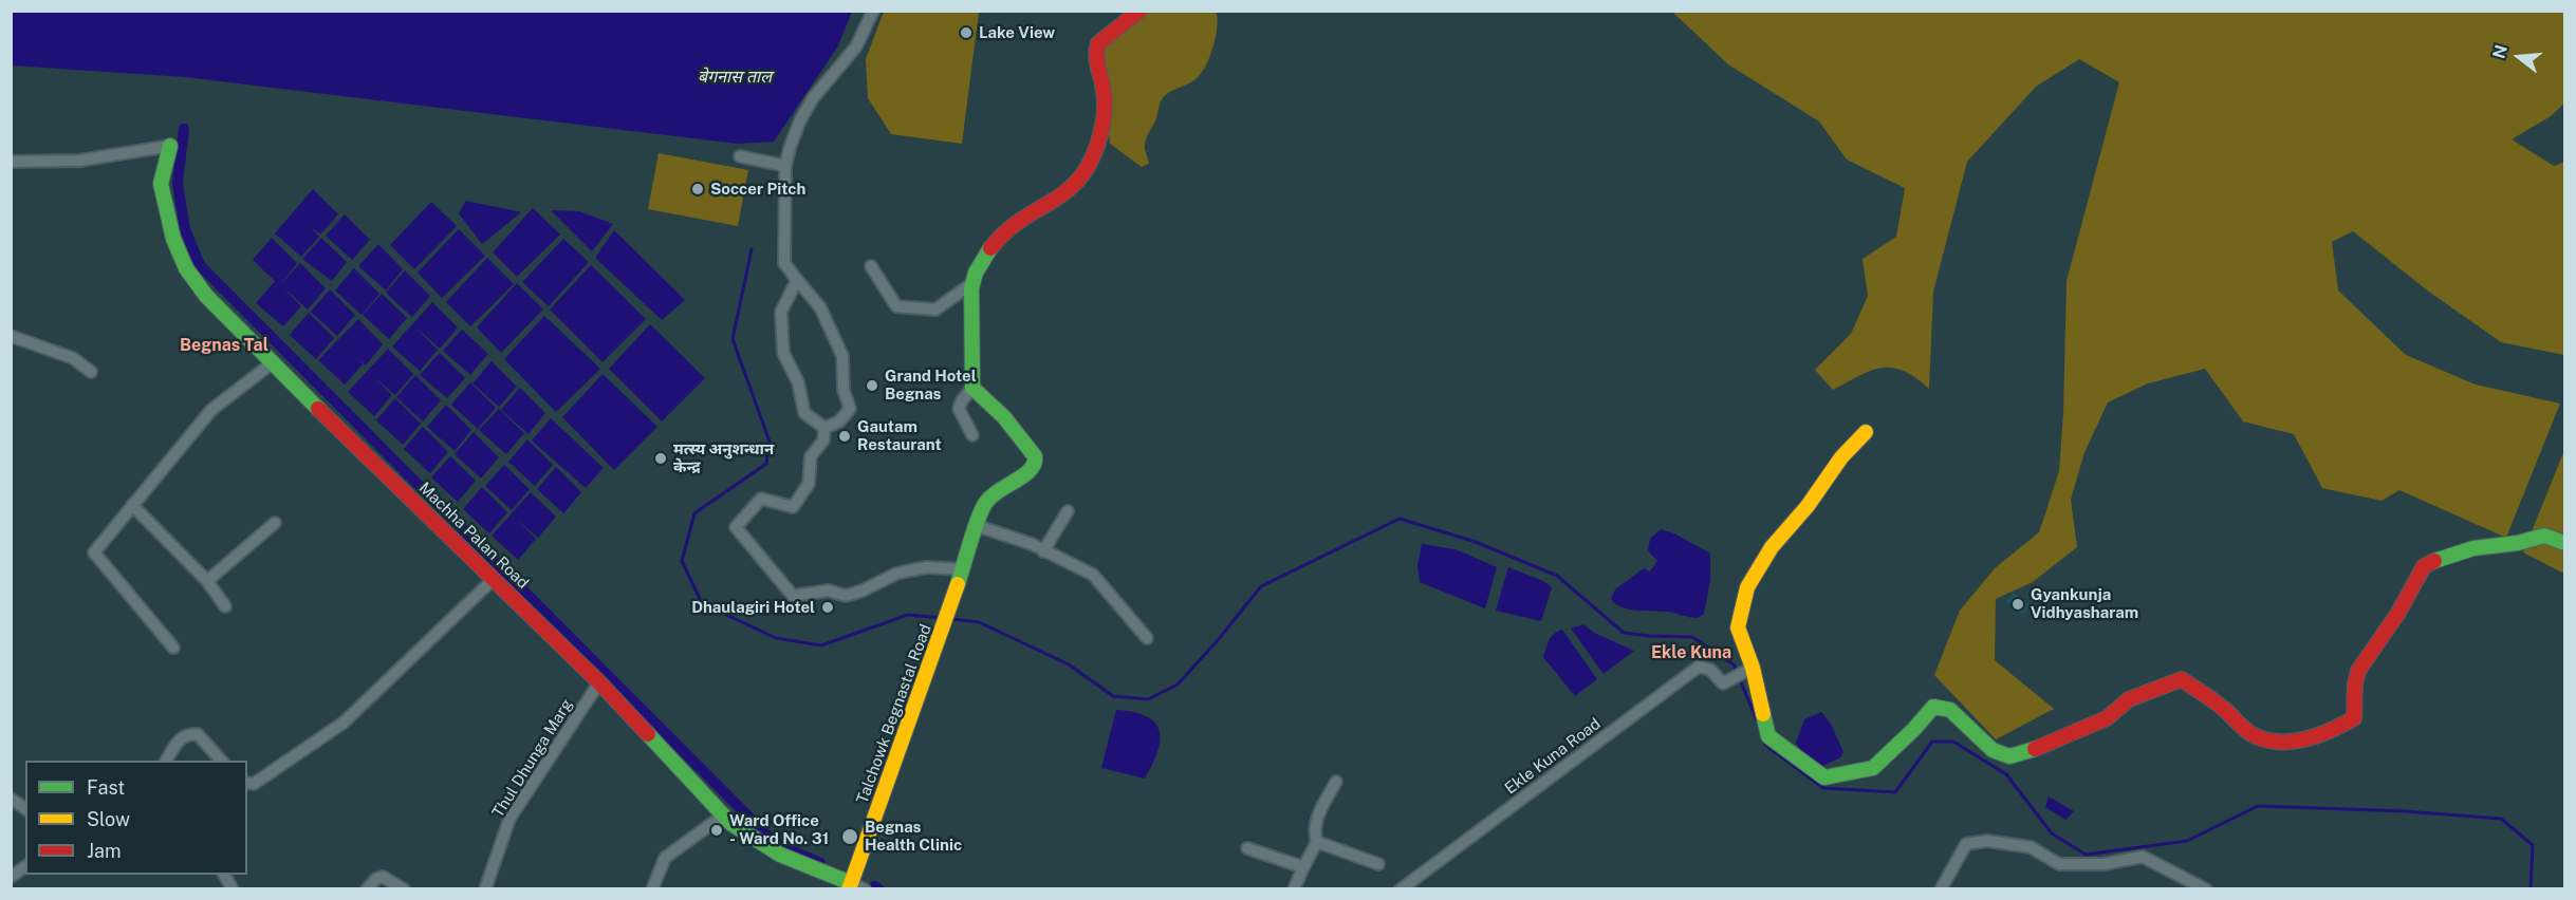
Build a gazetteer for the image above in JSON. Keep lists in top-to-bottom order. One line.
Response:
{"streets":{"street":["Machha Palan Road","Talchowk Begnastal Road","Ekle Kuna Road","Thul Dhunga Marg"]},"crossings":[["Machha Palan Road","Talchowk Begnastal Road"],["Machha Palan Road","Thul Dhunga Marg"]],"districts":["Begnas Tal","Ekle Kuna"],"water":["बेगनास ताल"],"places":["Lake View","Soccer Pitch","Grand Hotel Begnas","Gautam Restaurant","मत्स्य अनुशन्धान केन्द्र","Gyankunja Vidhyasharam","Dhaulagiri Hotel","Ward Office - Ward No. 31","Begnas Health Clinic"],"legend":["Fast","Slow","Jam"],"north":"left"}
